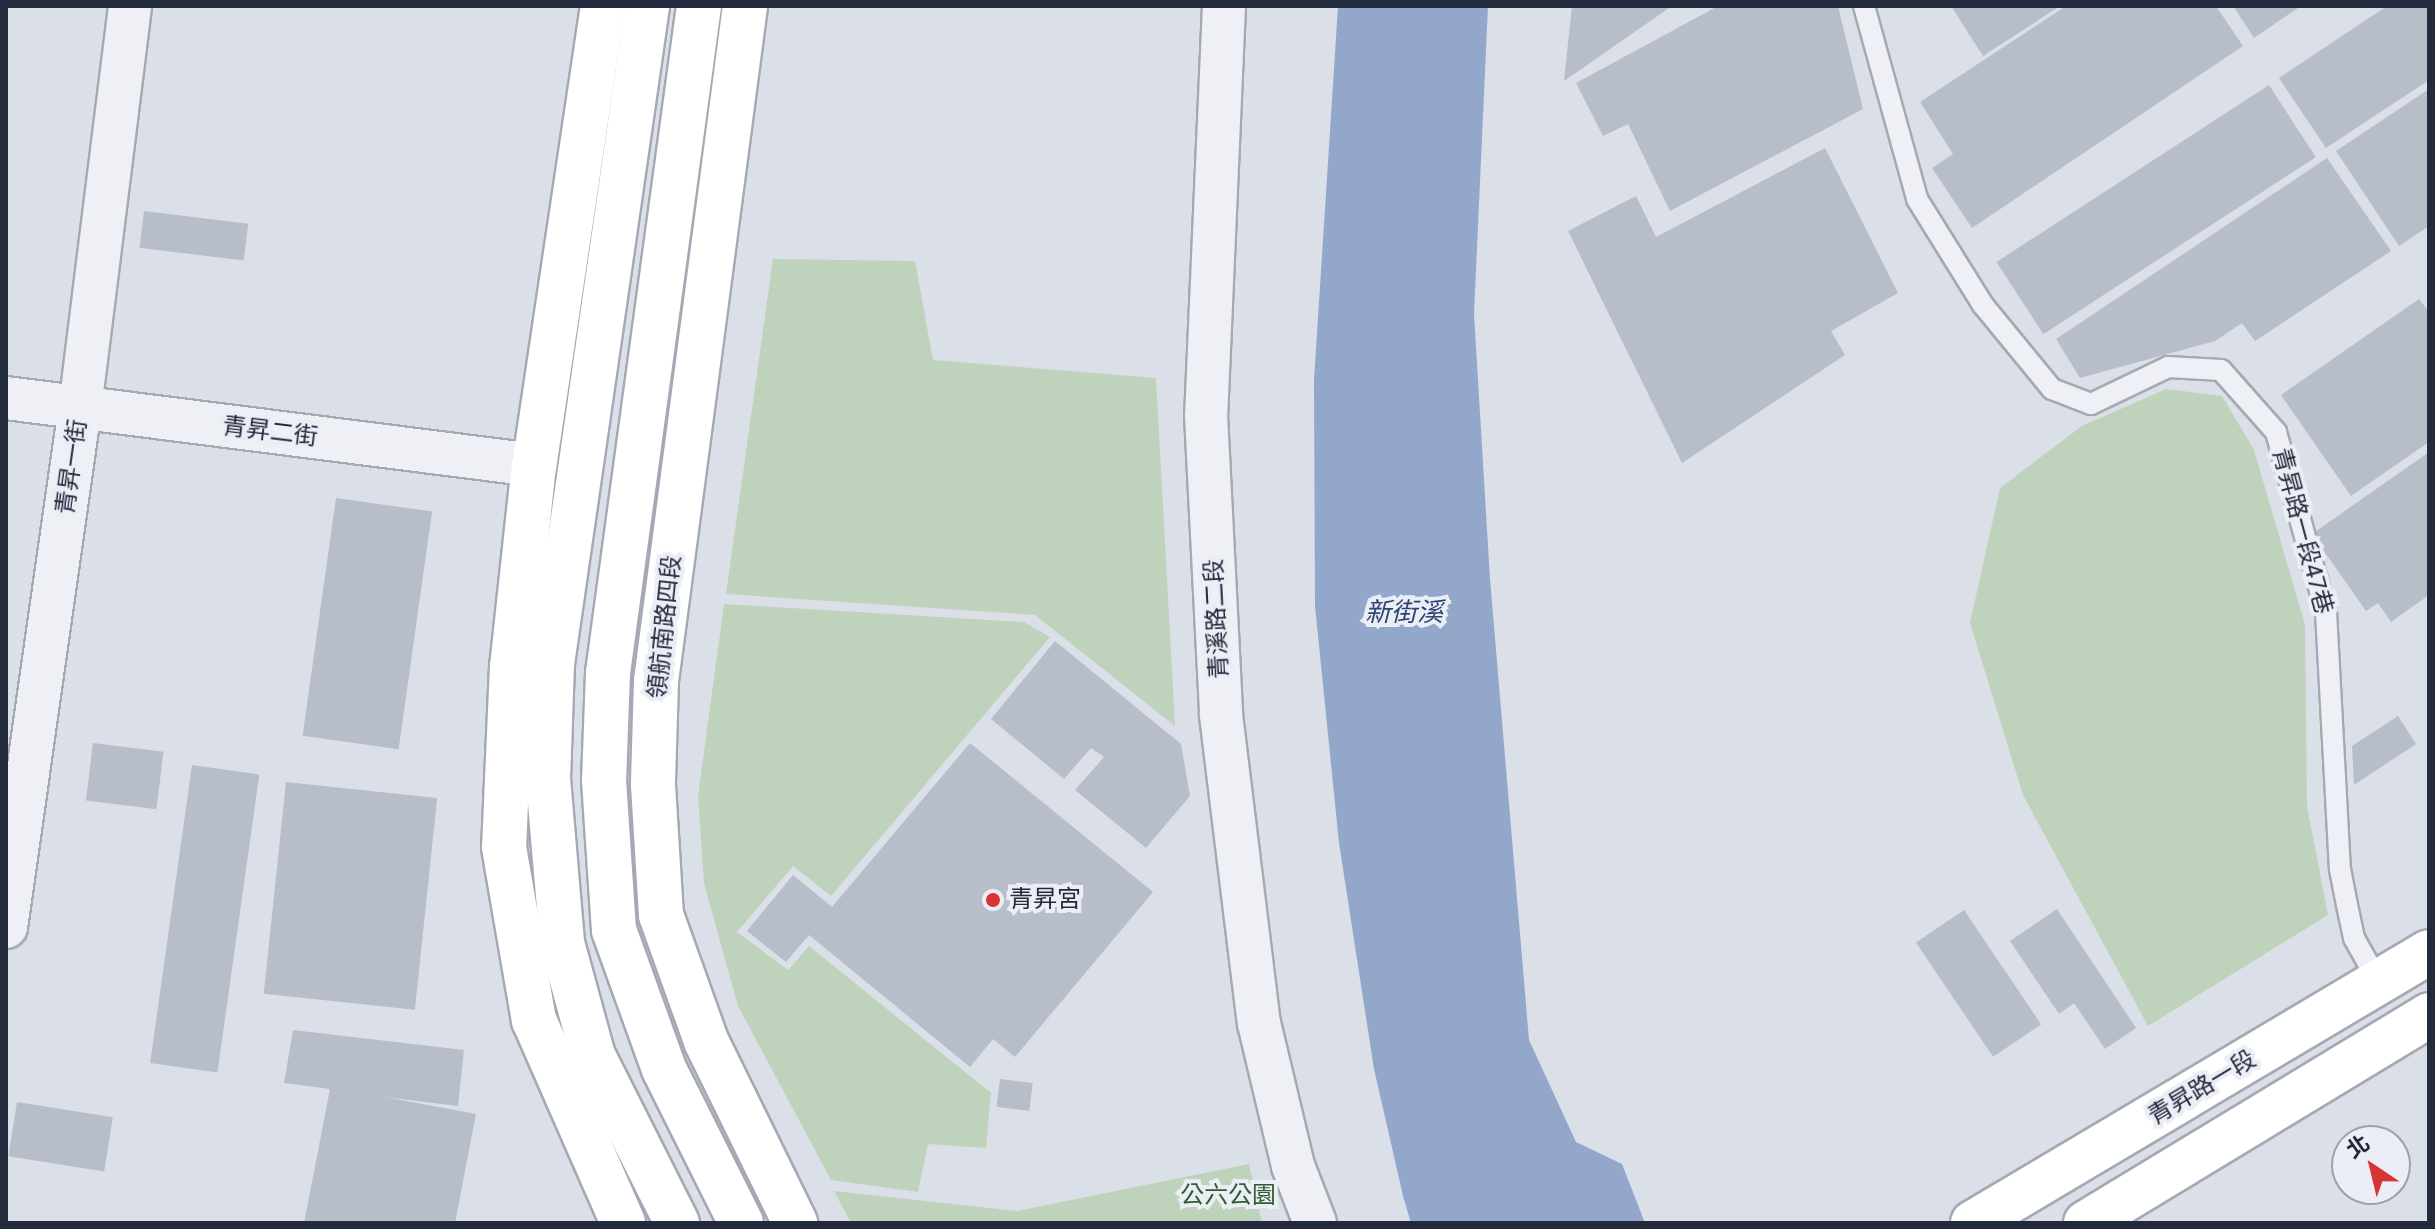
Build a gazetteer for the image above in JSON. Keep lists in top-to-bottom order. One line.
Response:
{"streets":{"street":["青昇二街","青昇一街","青溪路二段","領航南路四段","青昇路一段"],"lane":["青昇路一段47巷"]},"crossings":[["青昇二街","青昇一街"],["青昇路一段47巷","青昇路一段"]],"water":["新街溪"],"parks":["公六公園"],"places":["青昇宮"],"north":"top left"}
